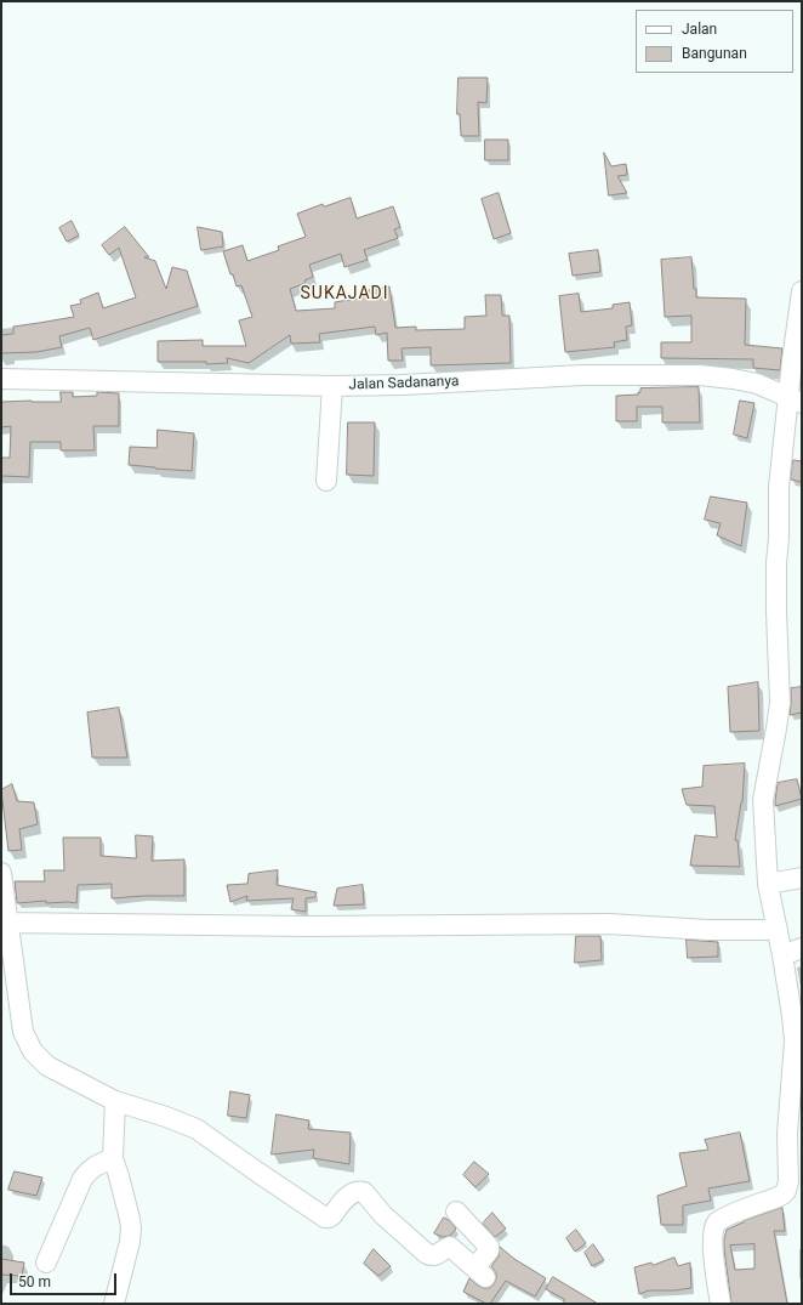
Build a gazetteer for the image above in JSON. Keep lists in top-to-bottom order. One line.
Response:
{"streets":{"street":["Jalan Sadananya"]},"districts":["SUKAJADI"],"legend":["Jalan","Bangunan"],"scale_bar":"50 m"}
